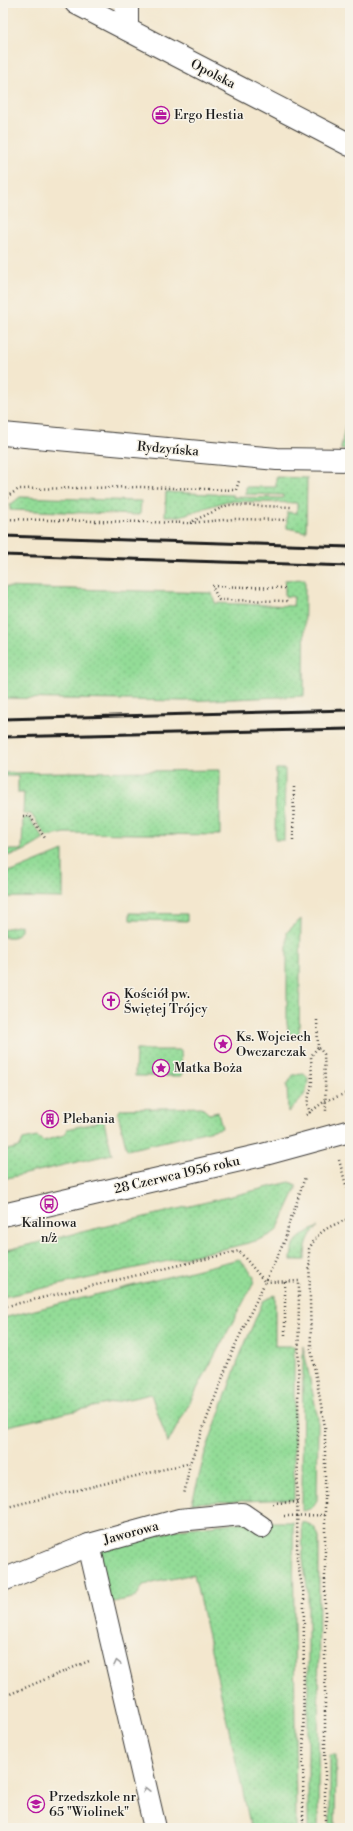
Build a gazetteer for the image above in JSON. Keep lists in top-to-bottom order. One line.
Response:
{"streets":{"street":["Opolska","Rydzyńska","28 Czerwca 1956 roku","Jaworowa"]},"places":{"office":["Ergo Hestia"],"church":["Kościół pw. Świętej Trójcy"],"place":["Ks. Wojciech Owczarczak","Matka Boża"],"building":["Plebania"],"bus stop":["Kalinowa n/ż"],"school or university":["Przedszkole nr 65 \"Wiolinek\""]}}
